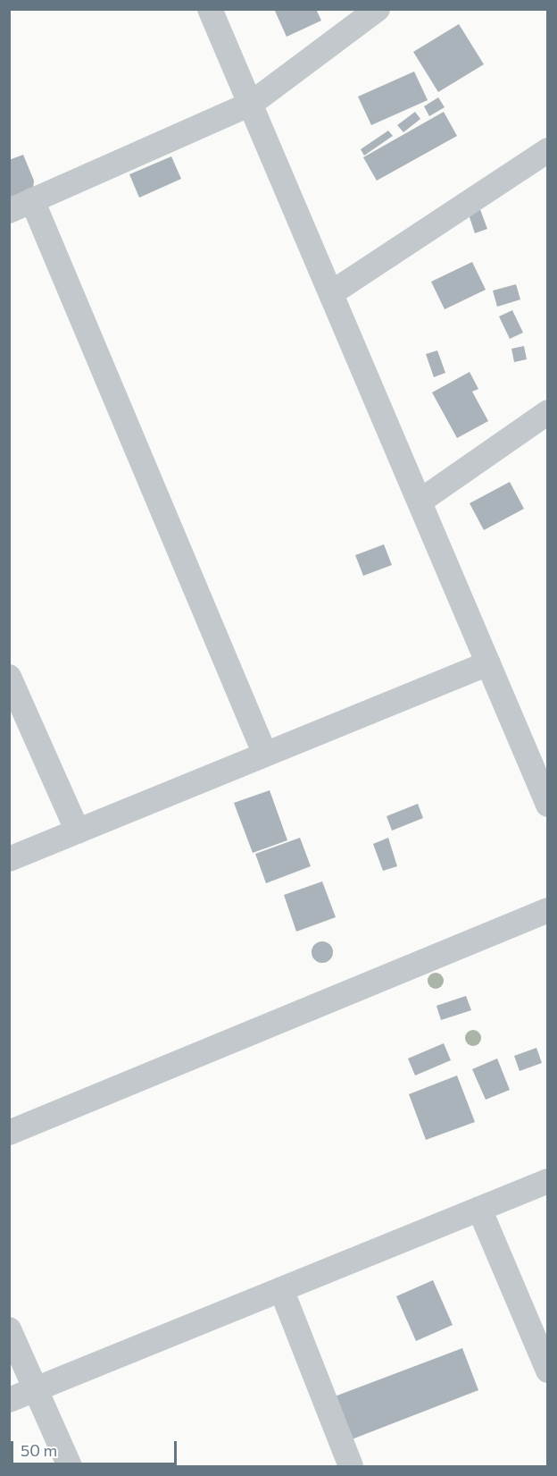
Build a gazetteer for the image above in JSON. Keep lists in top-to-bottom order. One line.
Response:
{"scale_bar":"50 m"}
